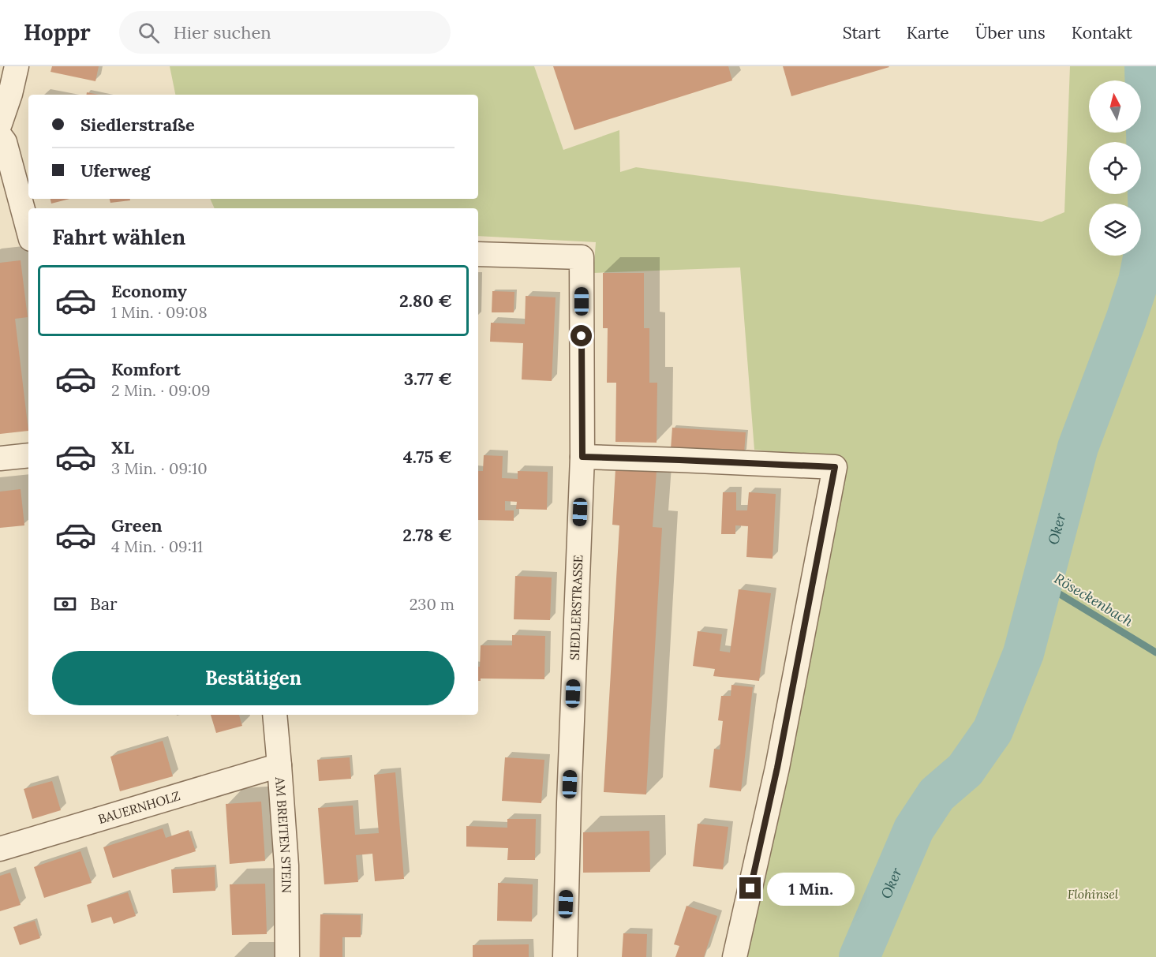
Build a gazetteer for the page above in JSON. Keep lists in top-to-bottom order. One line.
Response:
{"streets":{"street":["SIEDLERSTRASSE","BAUERNHOLZ","AM BREITEN STEIN"]},"crossings":[["BAUERNHOLZ","AM BREITEN STEIN"]],"water":["Oker","Röseckenbach"],"parks":["Flohinsel"],"north":"top","page":{"header":"Hoppr","search":"Hier suchen","nav":["Start","Karte","Über uns","Kontakt"],"banner":["Siedlerstraße","Uferweg"],"heading":"Fahrt wählen","list":[{"name":"Economy","note":"1 Min. · 09:08","value":"2.80 €"},{"name":"Komfort","note":"2 Min. · 09:09","value":"3.77 €"},{"name":"XL","note":"3 Min. · 09:10","value":"4.75 €"},{"name":"Green","note":"4 Min. · 09:11","value":"2.78 €"}],"pay":["Bar","230 m"],"buttons":"Bestätigen","bubble":"1 Min."}}
